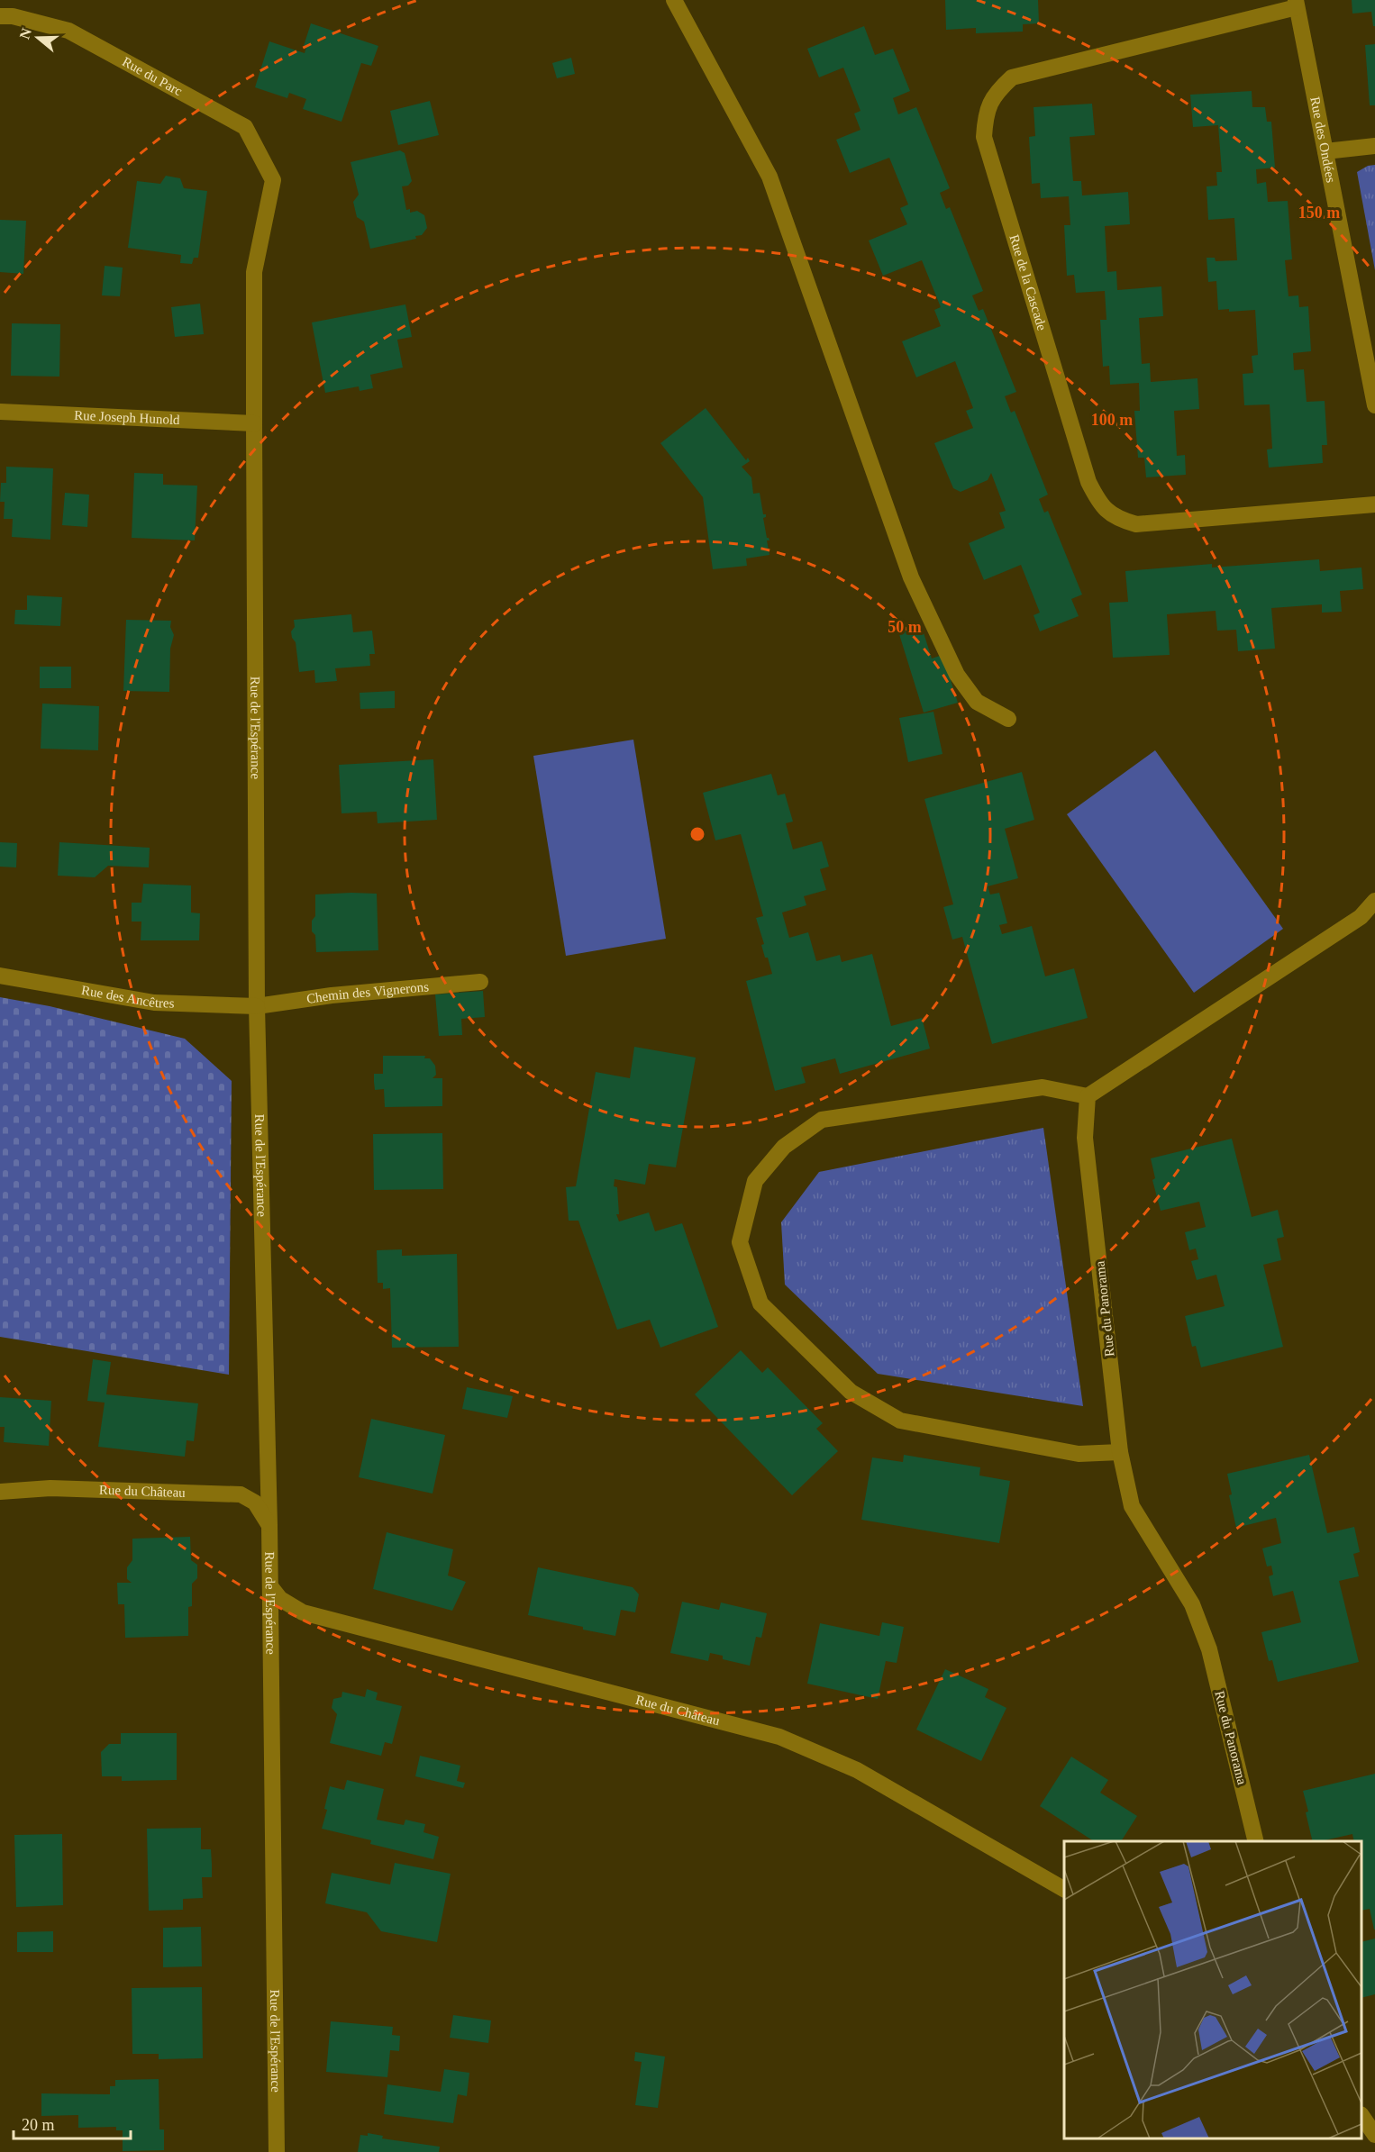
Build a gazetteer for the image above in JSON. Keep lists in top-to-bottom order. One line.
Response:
{"streets":{"street":["Rue du Parc","Rue des Ondées","Rue de la Cascade","Rue Joseph Hunold","Rue de l'Espérance","Chemin des Vignerons","Rue des Ancêtres","Rue du Panorama","Rue du Château"]},"crossings":[["Rue du Parc","Rue de l'Espérance"],["Rue des Ondées","Rue de la Cascade"],["Rue Joseph Hunold","Rue de l'Espérance"],["Rue de l'Espérance","Chemin des Vignerons"],["Rue de l'Espérance","Rue des Ancêtres"],["Rue de l'Espérance","Rue du Château"],["Chemin des Vignerons","Rue des Ancêtres"]],"scale_bar":"20 m","north":"left","rings":["150 m","100 m","50 m"]}
